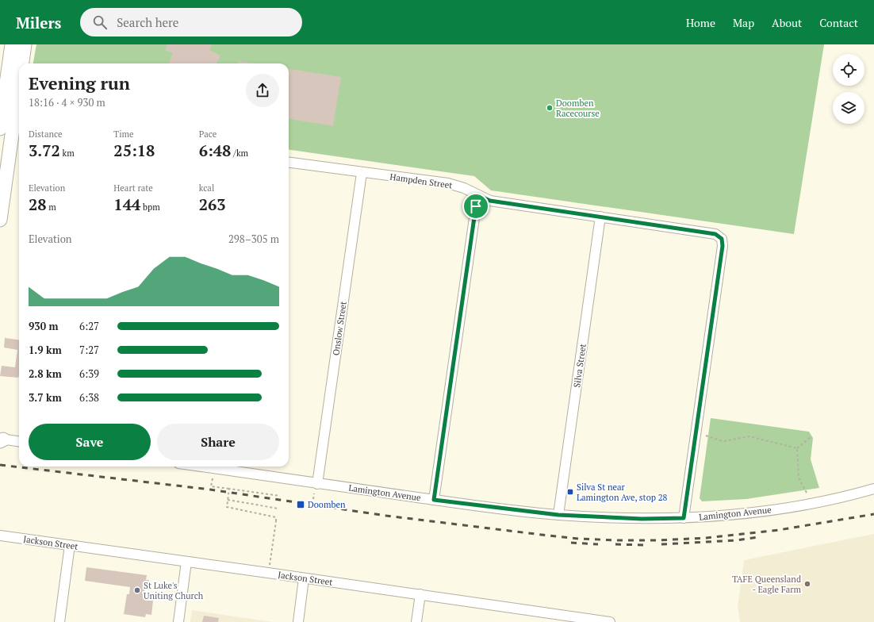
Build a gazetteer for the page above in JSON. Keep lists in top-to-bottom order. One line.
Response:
{"streets":{"street":["Hampden Street","Onslow Street","Silva Street","Lamington Avenue","Jackson Street"]},"crossings":[["Hampden Street","Onslow Street"],["Hampden Street","Silva Street"],["Hampden Street","Lamington Avenue"],["Onslow Street","Lamington Avenue"],["Silva Street","Lamington Avenue"]],"places":{"other":["Doomben Racecourse","TAFE Queensland - Eagle Farm","St Luke's Uniting Church"],"transit":["Silva St near Lamington Ave, stop 28","Doomben"]},"page":{"header":"Milers","search":"Search here","nav":["Home","Map","About","Contact"],"heading":["Evening run","18:16 · 4 × 930 m"],"stats":[["Distance","3.72 km"],["Time","25:18"],["Pace","6:48 /km"],["Elevation","28 m"],["Heart rate","144 bpm"],["kcal","263"]],"chart":["Elevation","298–305 m"],"list":[{"name":"930 m","note":"6:27"},{"name":"1.9 km","note":"7:27"},{"name":"2.8 km","note":"6:39"},{"name":"3.7 km","note":"6:38"}],"buttons":["Save","Share"]}}
